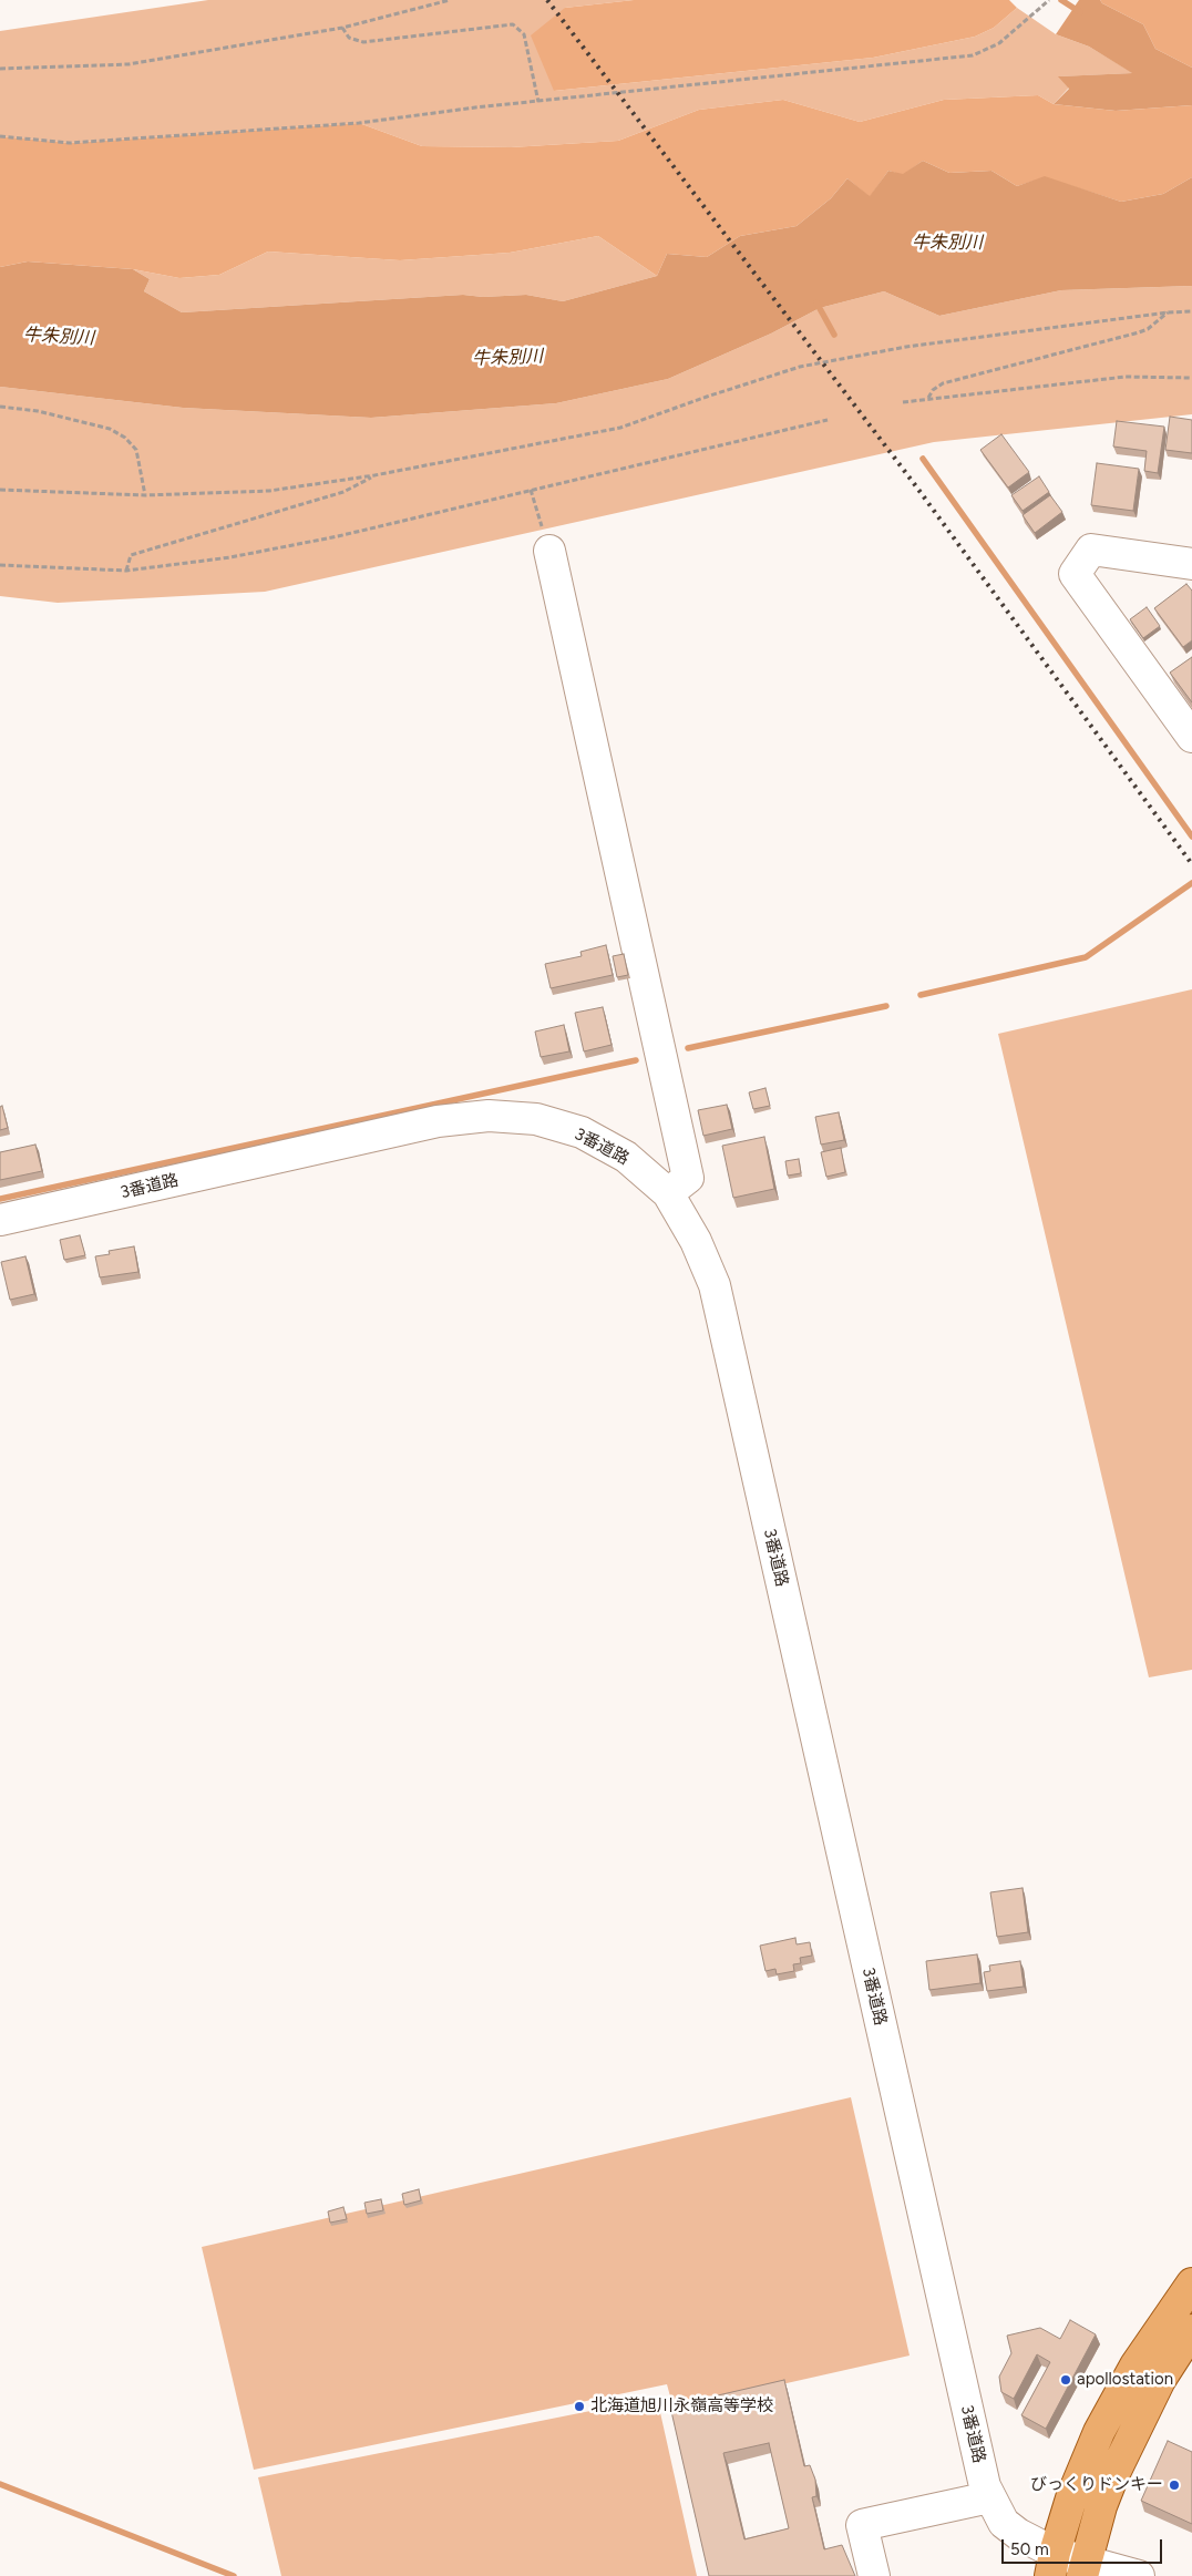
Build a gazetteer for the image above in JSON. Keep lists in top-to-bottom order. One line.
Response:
{"streets":{"street":["3番道路"]},"water":["牛朱別川"],"places":["apollostation","北海道旭川永嶺高等学校","びっくりドンキー"],"scale_bar":"50 m"}
